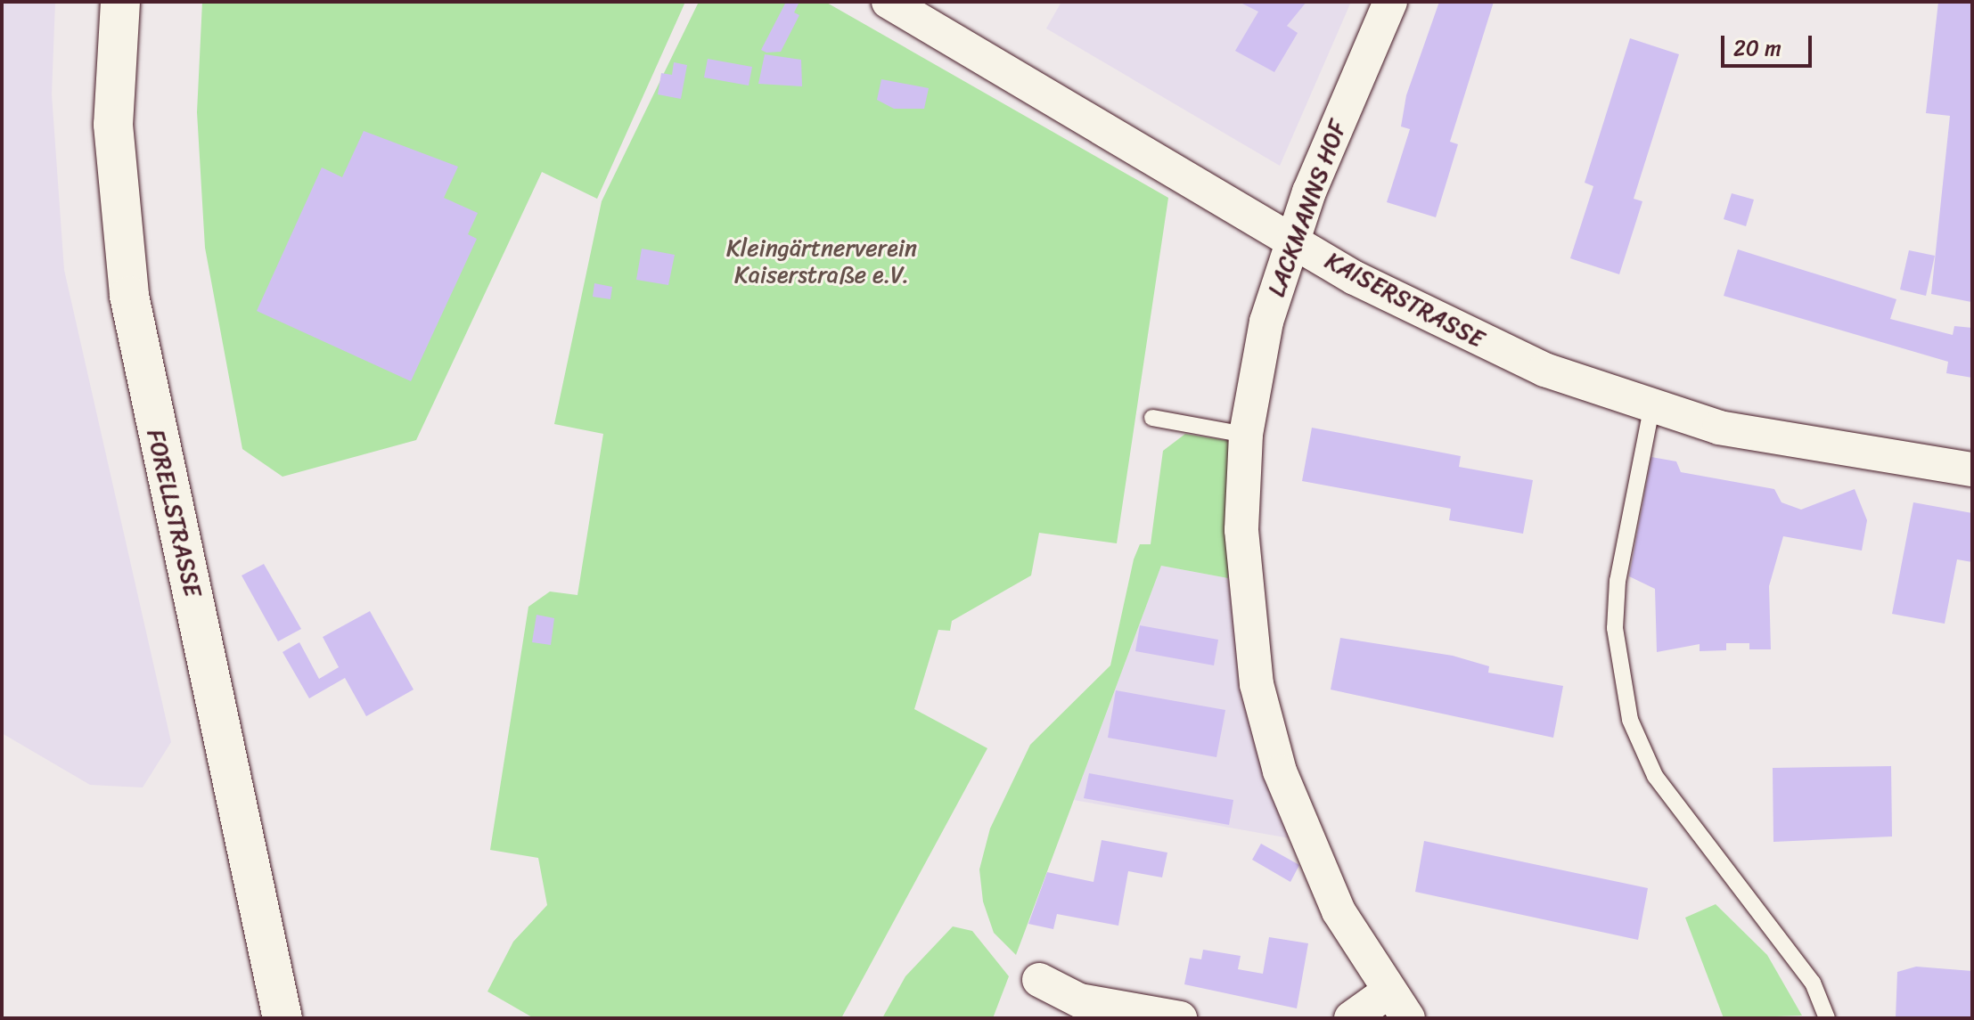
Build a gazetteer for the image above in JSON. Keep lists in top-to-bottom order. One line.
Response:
{"streets":{"street":["LACKMANNS HOF","KAISERSTRASSE","FORELLSTRASSE"]},"crossings":[["LACKMANNS HOF","KAISERSTRASSE"]],"parks":["Kleingärtnerverein Kaiserstraße e.V."],"scale_bar":"20 m"}
